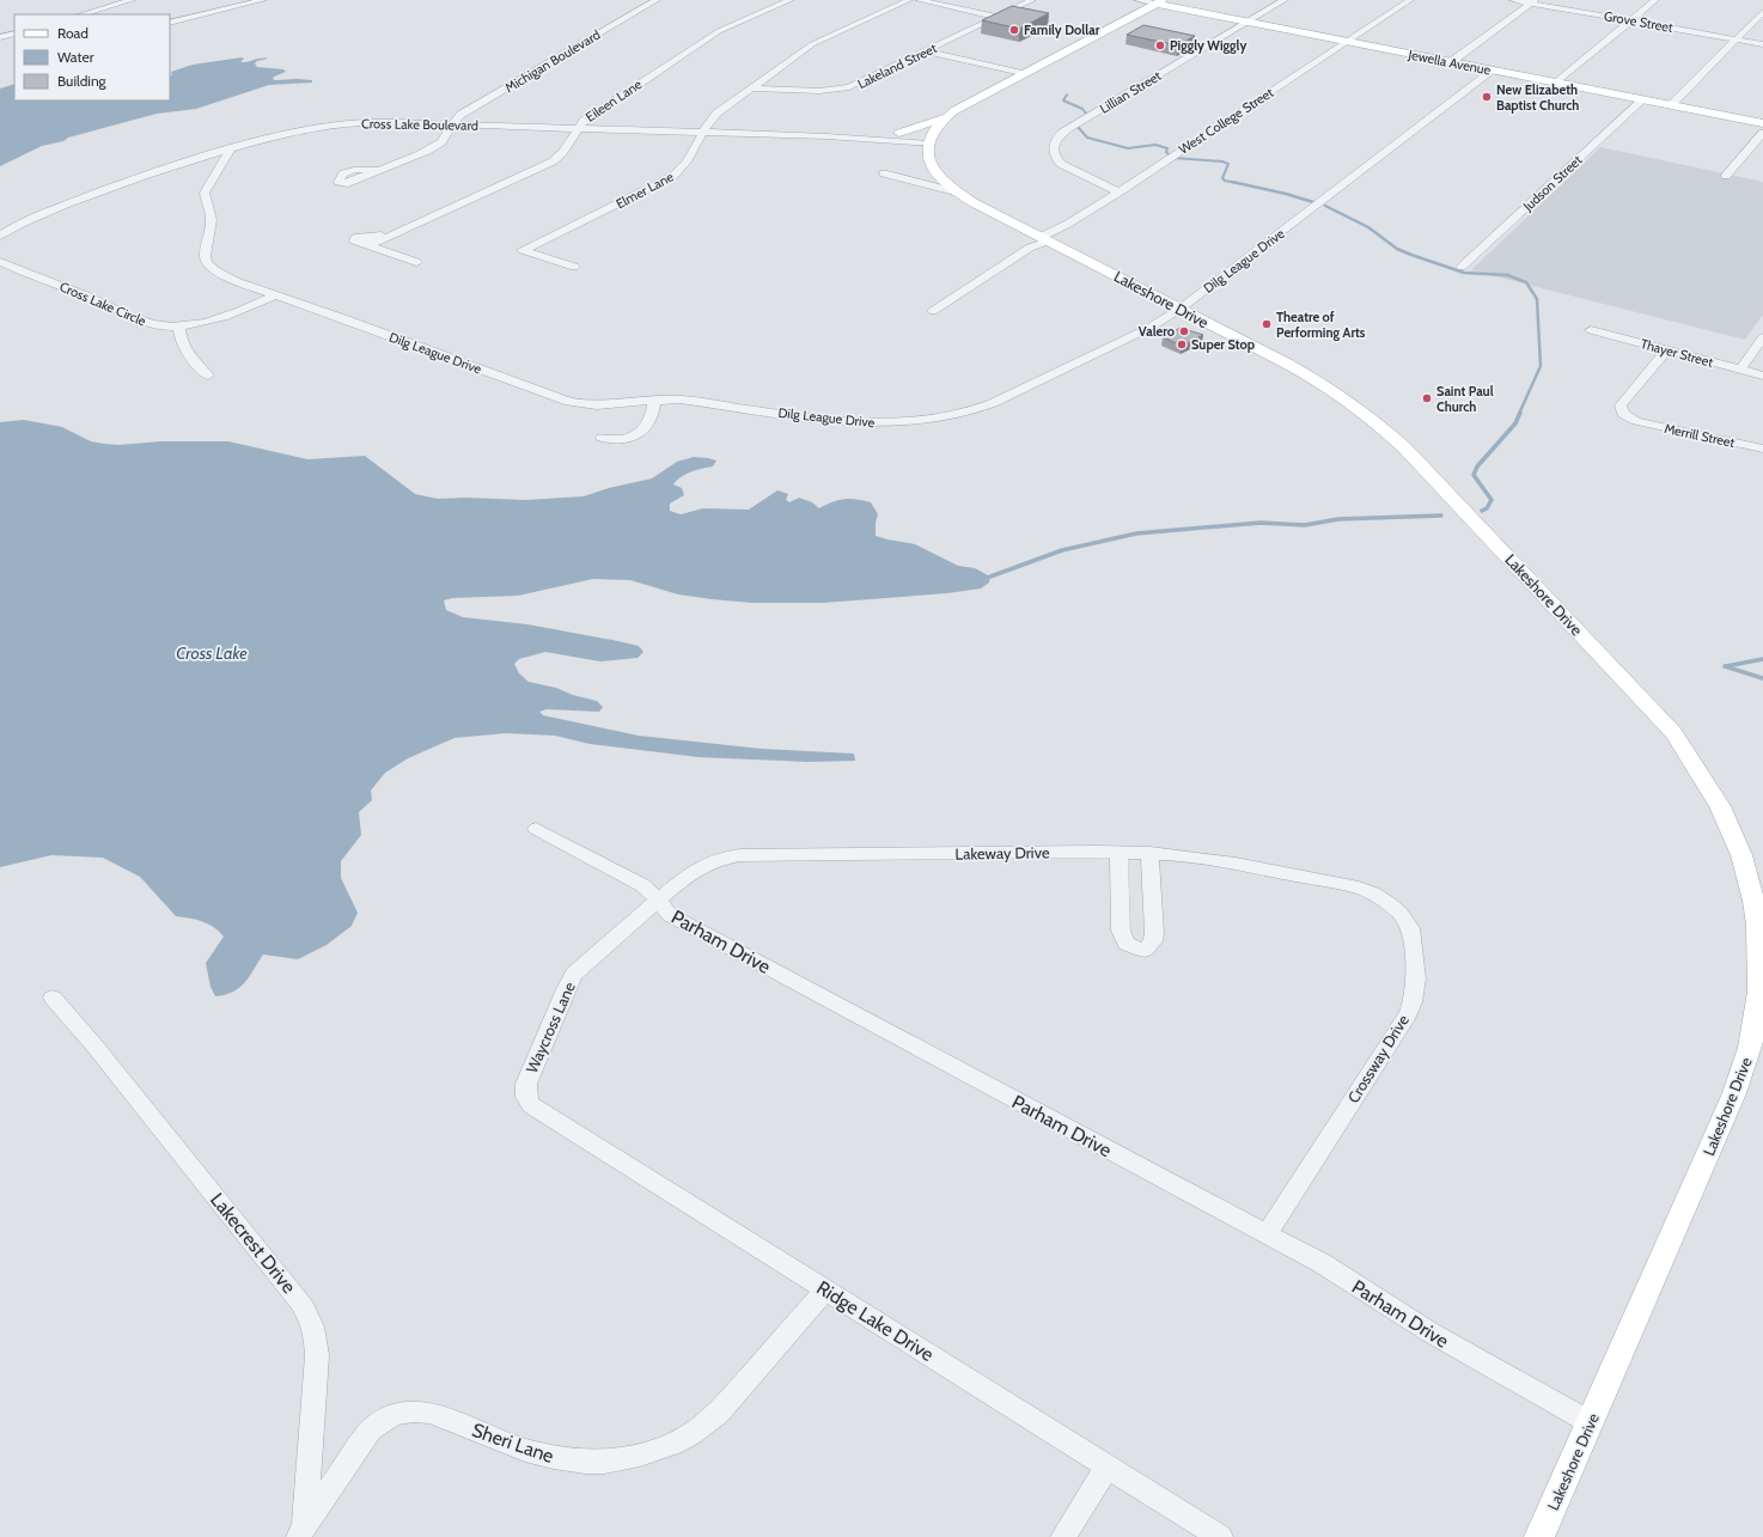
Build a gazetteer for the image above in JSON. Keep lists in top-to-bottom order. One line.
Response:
{"streets":{"main road":["Jewella Avenue","Lakeshore Drive"],"street":["Grove Street","Michigan Boulevard","Lakeland Street","Lillian Street","Eileen Lane","West College Street","Cross Lake Boulevard","Judson Street","Elmer Lane","Dilg League Drive","Cross Lake Circle","Thayer Street","Merrill Street","Lakeway Drive","Parham Drive","Waycross Lane","Crossway Drive","Lakecrest Drive","Ridge Lake Drive","Sheri Lane"]},"crossings":[["Michigan Boulevard","Cross Lake Boulevard"],["Jewella Avenue","Lillian Street"],["Jewella Avenue","West College Street"],["Jewella Avenue","Judson Street"],["Jewella Avenue","Dilg League Drive"],["Lakeland Street","Elmer Lane"],["Lillian Street","West College Street"],["Eileen Lane","Cross Lake Boulevard"],["West College Street","Lakeshore Drive"],["Cross Lake Boulevard","Elmer Lane"],["Cross Lake Boulevard","Dilg League Drive"],["Cross Lake Boulevard","Lakeshore Drive"],["Dilg League Drive","Lakeshore Drive"],["Lakeshore Drive","Parham Drive"],["Thayer Street","Merrill Street"],["Lakeway Drive","Parham Drive"],["Lakeway Drive","Waycross Lane"],["Lakeway Drive","Crossway Drive"],["Parham Drive","Waycross Lane"],["Parham Drive","Crossway Drive"],["Waycross Lane","Ridge Lake Drive"],["Lakecrest Drive","Sheri Lane"],["Ridge Lake Drive","Sheri Lane"]],"water":["Cross Lake"],"places":["Family Dollar","Piggly Wiggly","New Elizabeth Baptist Church","Theatre of Performing Arts","Valero","Super Stop","Saint Paul Church"],"legend":["Road","Water","Building"]}
